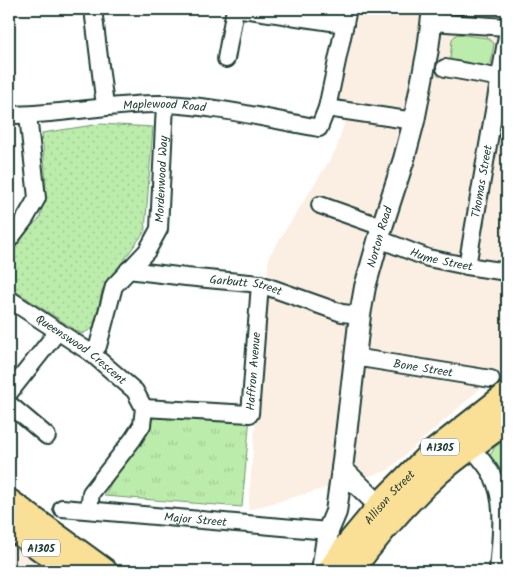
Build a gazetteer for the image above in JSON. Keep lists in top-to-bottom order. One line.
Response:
{"streets":{"main road":["A1305","Allison Street"],"street":["Maplewood Road","Mordenwood Way","Thomas Street","Norton Road","Hume Street","Garbutt Street","Queenswood Crescent","Bone Street","Haffron Avenue","Major Street"]},"crossings":[["Maplewood Road","Mordenwood Way"],["Mordenwood Way","Garbutt Street"],["Mordenwood Way","Queenswood Crescent"],["Thomas Street","Hume Street"],["Norton Road","Hume Street"],["Norton Road","Garbutt Street"],["Norton Road","Bone Street"],["Norton Road","Major Street"],["Garbutt Street","Haffron Avenue"],["Queenswood Crescent","Haffron Avenue"],["Bone Street","Allison Street"]]}
